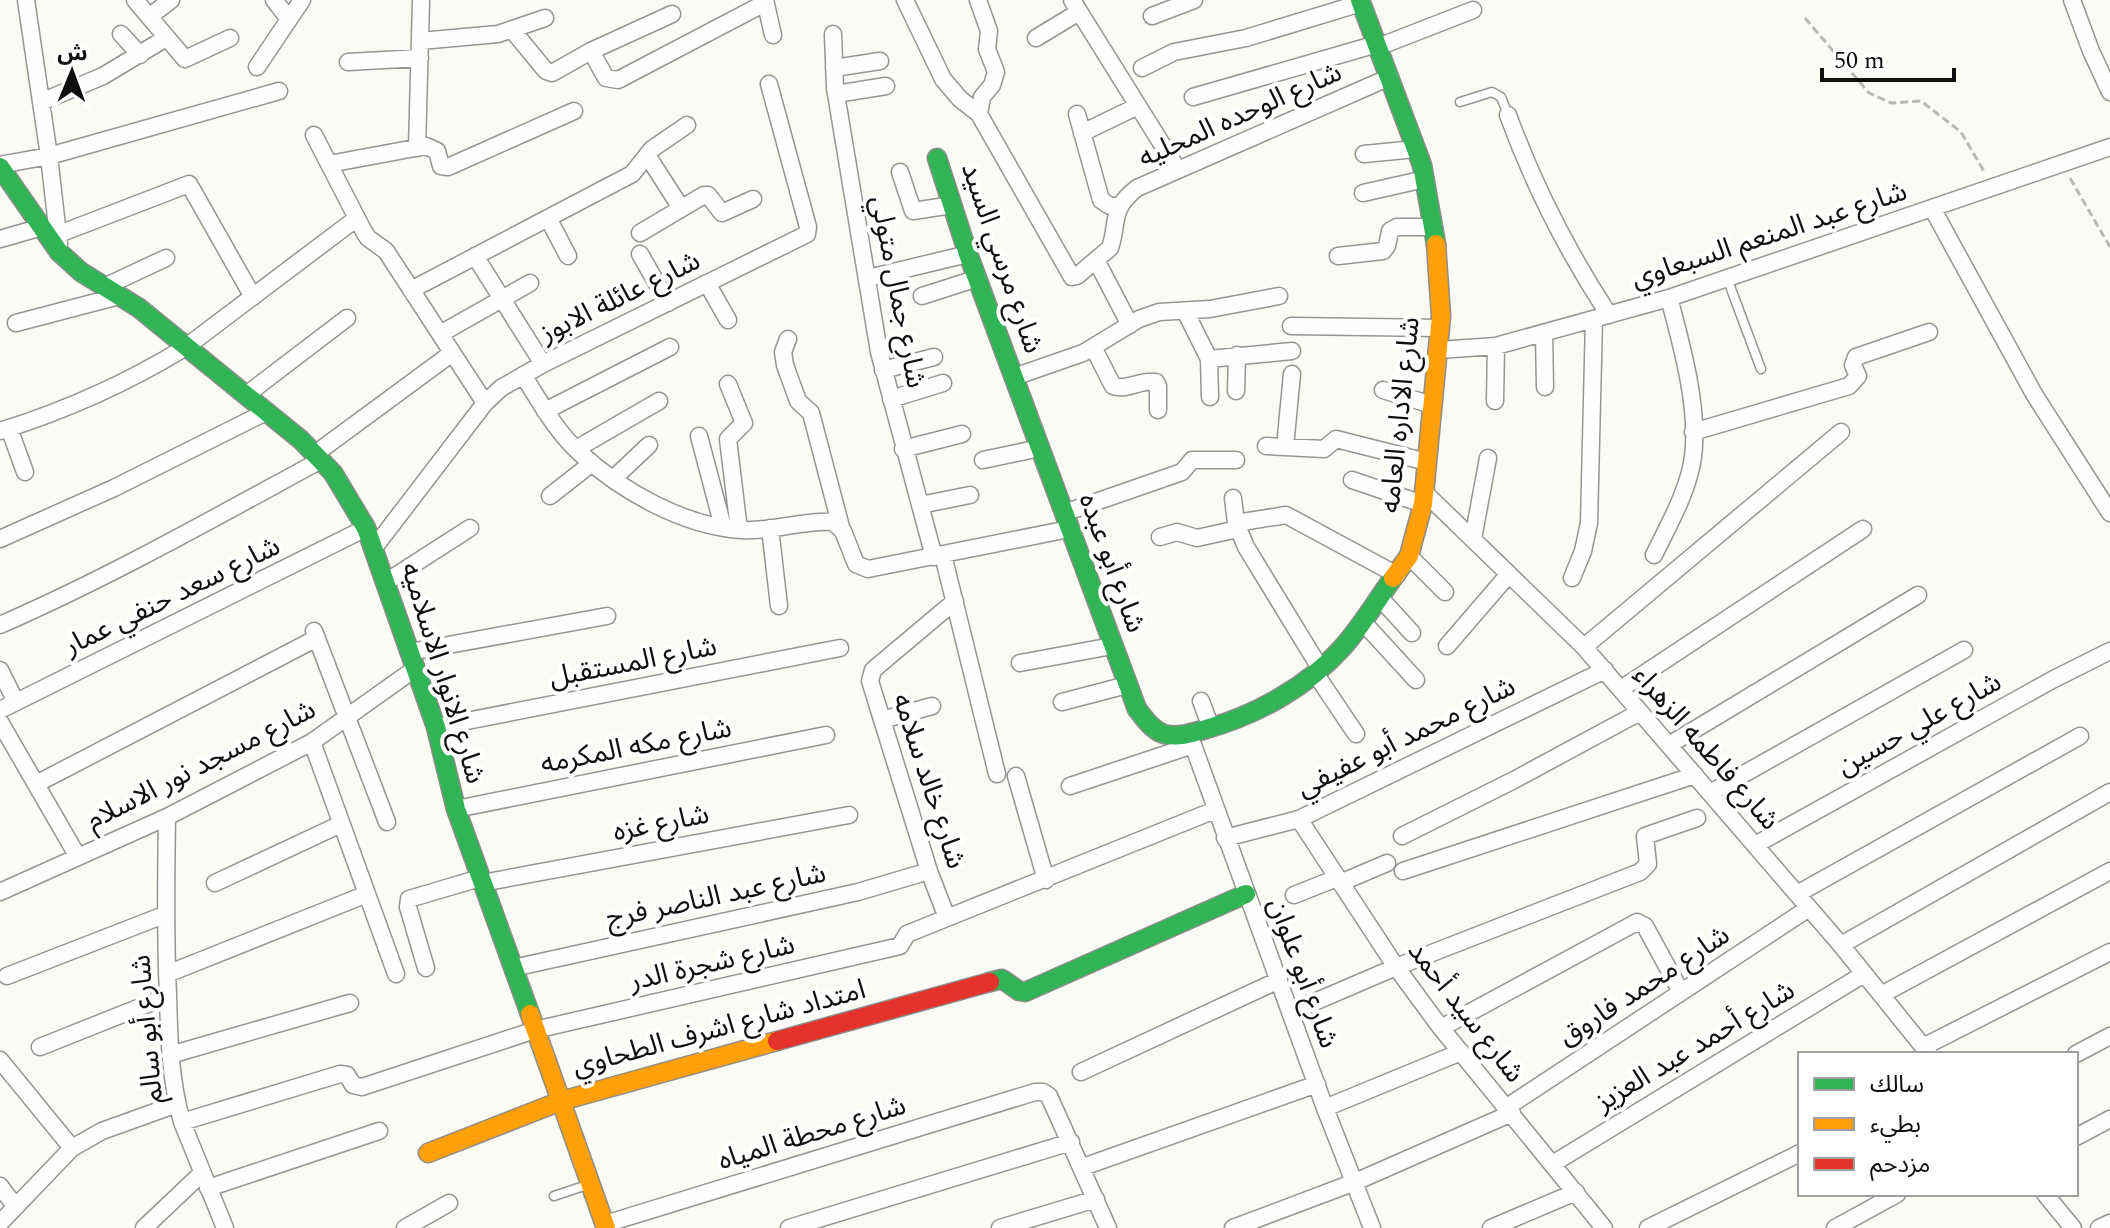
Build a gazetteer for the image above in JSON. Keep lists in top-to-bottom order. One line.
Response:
{"streets":{"street":["شارع الوحده المحليه","شارع عبد المنعم السبعاوي","شارع مرسي السيد","شارع جمال متولي","شارع عائلة الابوز","شارع الاداره العامه","شارع أبو عبده","شارع سعد حنفي عمار","شارع المستقبل","شارع الانوار الاسلاميه","شارع علي حسين","شارع محمد أبو عفيفي","شارع مكه المكرمه","شارع فاطمه الزهراء","شارع مسجد نور الاسلام","شارع خالد سلامه","شارع غزه","شارع عبد الناصر فرج","شارع شجرة الدر","شارع أبو علوان","شارع محمد فاروق","شارع سيد أحمد","امتداد شارع اشرف الطحاوي","شارع أبو سالم","شارع أحمد عبد العزيز","شارع محطة المياه"]},"crossings":[["شارع الوحده المحليه","شارع الاداره العامه"],["شارع عبد المنعم السبعاوي","شارع الاداره العامه"],["شارع مرسي السيد","شارع أبو عبده"],["شارع جمال متولي","شارع خالد سلامه"],["شارع عائلة الابوز","شارع الانوار الاسلاميه"],["شارع الاداره العامه","شارع أبو عبده"],["شارع الاداره العامه","شارع فاطمه الزهراء"],["شارع الاداره العامه","شارع أبو علوان"],["شارع أبو عبده","شارع أبو علوان"],["شارع سعد حنفي عمار","شارع الانوار الاسلاميه"],["شارع المستقبل","شارع الانوار الاسلاميه"],["شارع الانوار الاسلاميه","شارع مكه المكرمه"],["شارع الانوار الاسلاميه","شارع مسجد نور الاسلام"],["شارع الانوار الاسلاميه","شارع غزه"],["شارع الانوار الاسلاميه","شارع عبد الناصر فرج"],["شارع الانوار الاسلاميه","شارع شجرة الدر"],["شارع الانوار الاسلاميه","امتداد شارع اشرف الطحاوي"],["شارع الانوار الاسلاميه","شارع محطة المياه"],["شارع علي حسين","شارع فاطمه الزهراء"],["شارع محمد أبو عفيفي","شارع فاطمه الزهراء"],["شارع محمد أبو عفيفي","شارع أبو علوان"],["شارع محمد أبو عفيفي","شارع سيد أحمد"],["شارع فاطمه الزهراء","شارع محمد فاروق"],["شارع فاطمه الزهراء","شارع أحمد عبد العزيز"],["شارع مسجد نور الاسلام","شارع أبو سالم"],["شارع خالد سلامه","شارع عبد الناصر فرج"],["شارع خالد سلامه","شارع شجرة الدر"],["شارع شجرة الدر","شارع أبو سالم"],["شارع أبو علوان","شارع محمد فاروق"],["شارع أبو علوان","امتداد شارع اشرف الطحاوي"],["شارع محمد فاروق","شارع سيد أحمد"],["شارع سيد أحمد","شارع أحمد عبد العزيز"]],"legend":["سالك","بطيء","مزدحم"],"scale_bar":"50 m","north":"top"}
